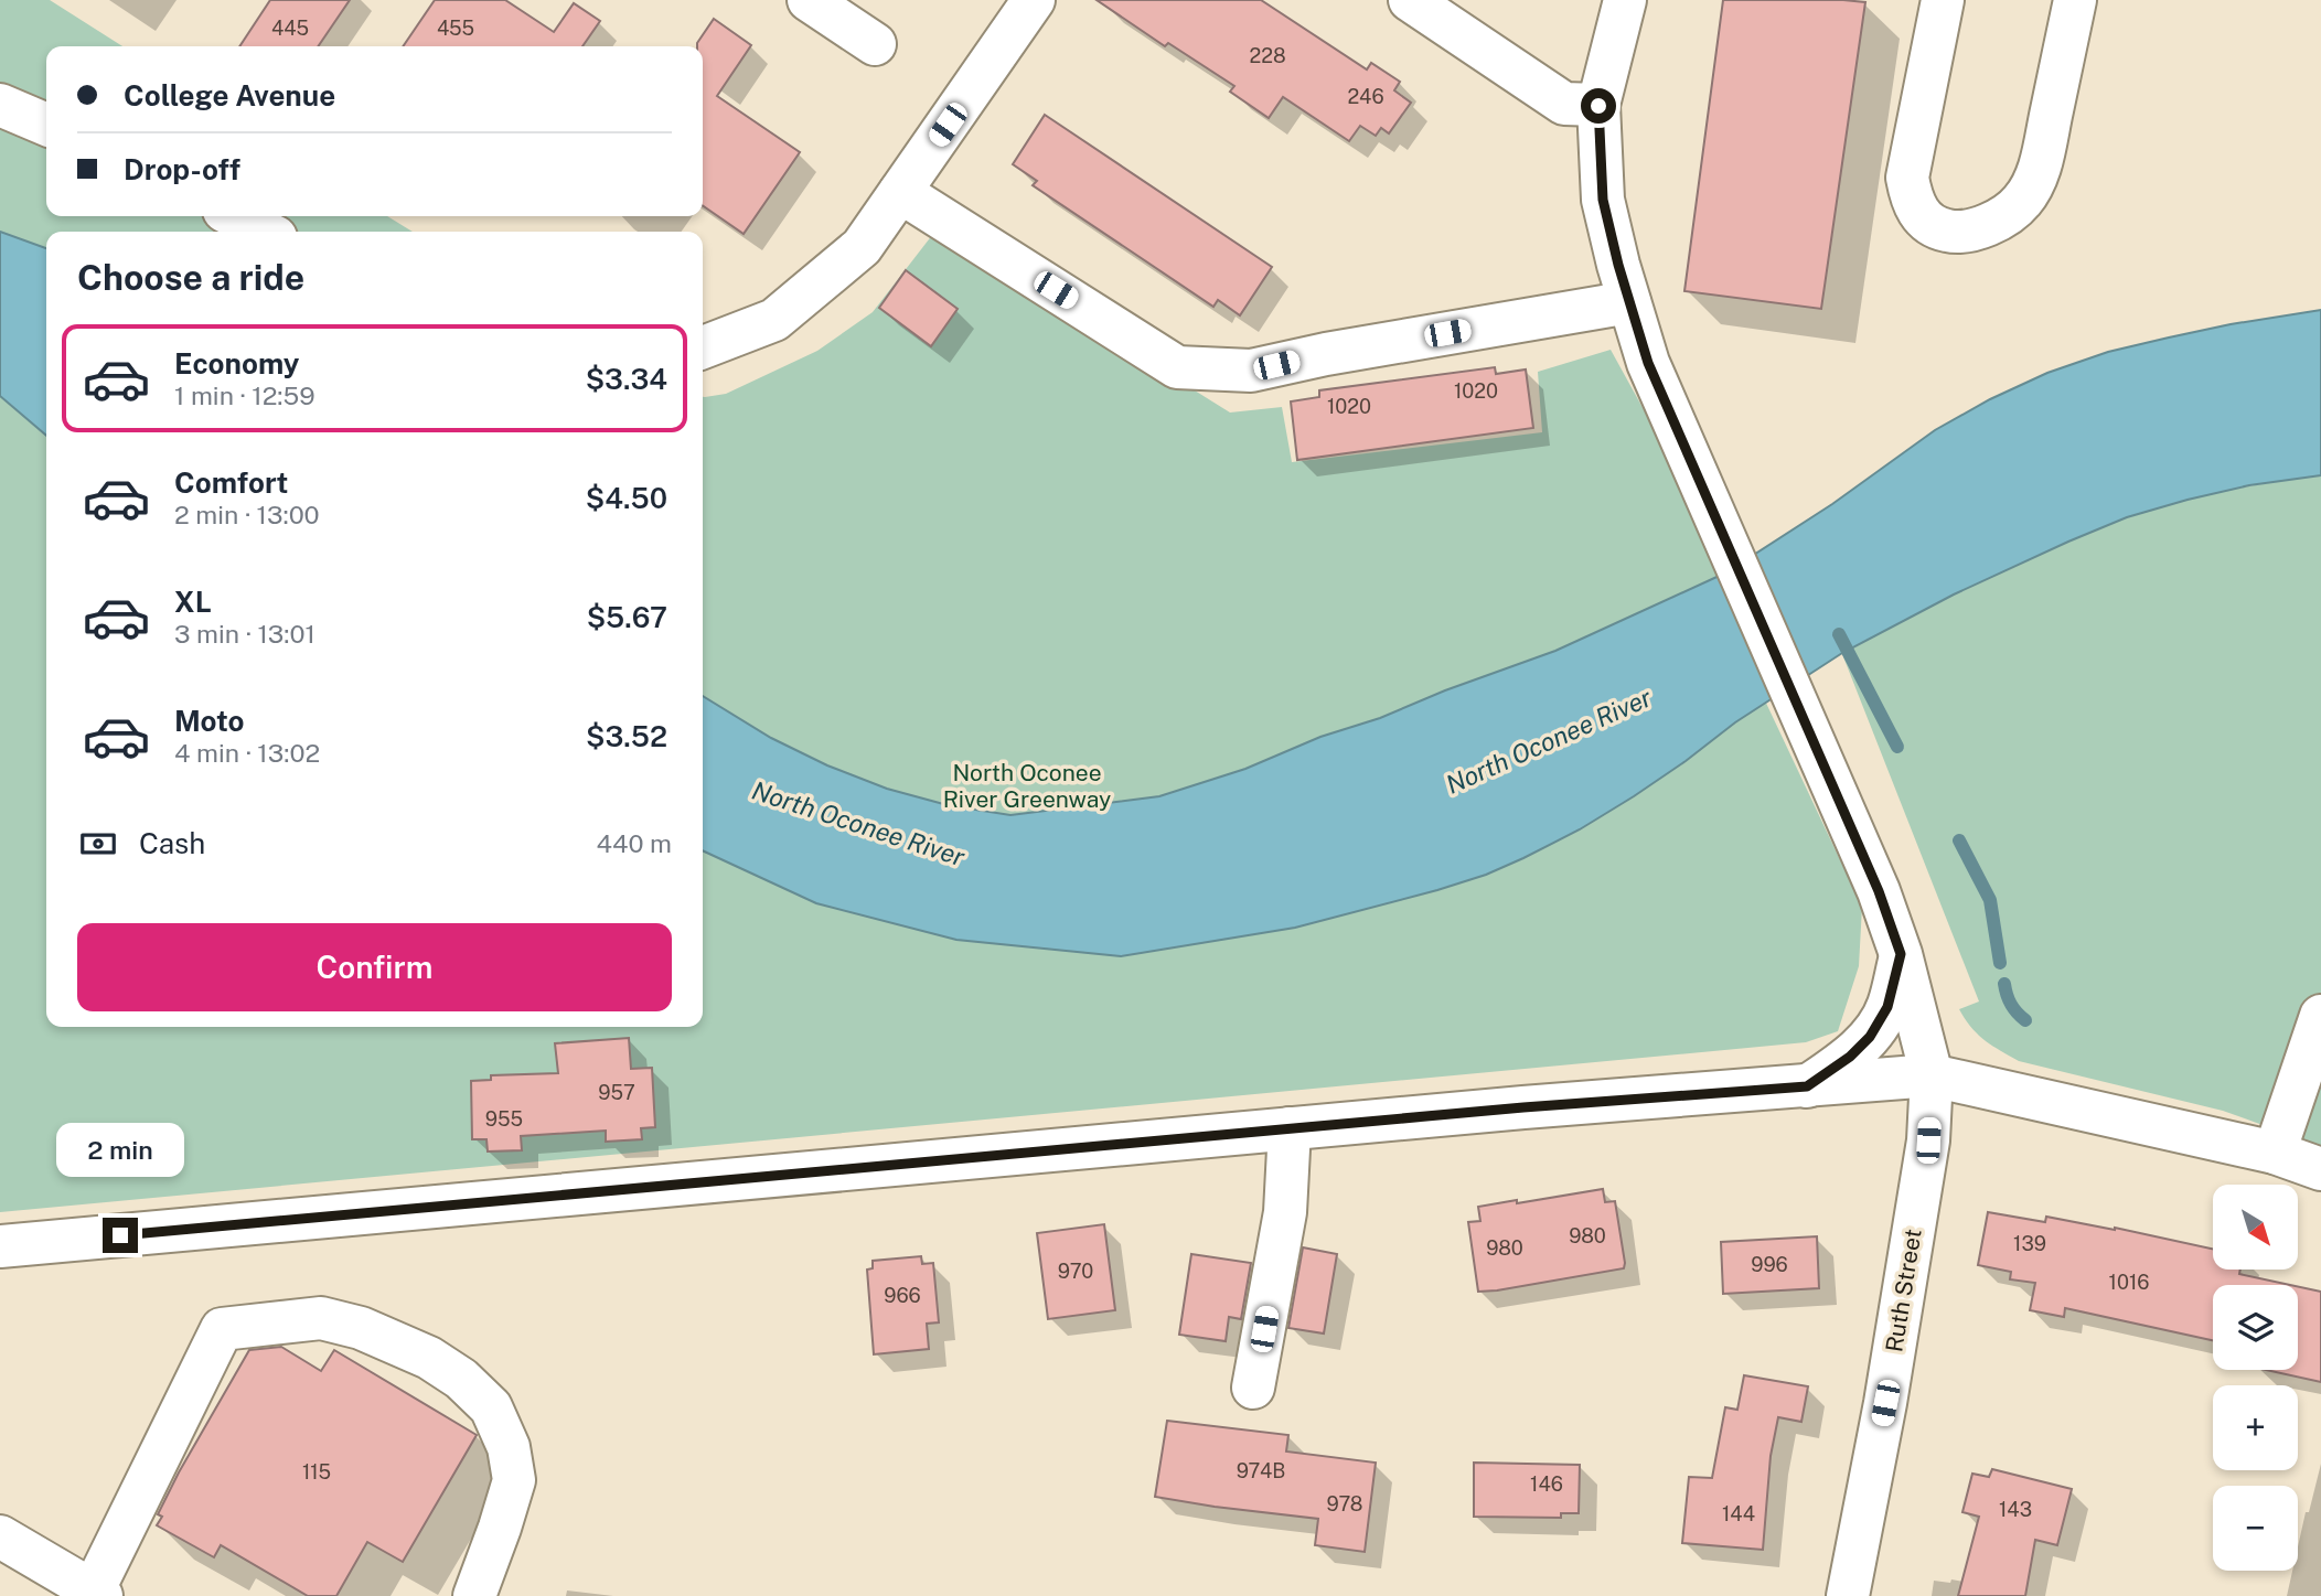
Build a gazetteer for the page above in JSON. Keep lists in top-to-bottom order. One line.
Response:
{"streets":{"street":["Ruth Street"]},"water":["North Oconee River"],"parks":["North Oconee River Greenway"],"house_numbers":["445","455","228","246","1020","1020","957","955","980","139","980","996","970","1016","966","974B","115","146","978","143","144"],"north":"bottom right","page":{"banner":["College Avenue","Drop-off"],"heading":"Choose a ride","list":[{"name":"Economy","note":"1 min · 12:59","value":"$3.34"},{"name":"Comfort","note":"2 min · 13:00","value":"$4.50"},{"name":"XL","note":"3 min · 13:01","value":"$5.67"},{"name":"Moto","note":"4 min · 13:02","value":"$3.52"}],"pay":["Cash","440 m"],"buttons":"Confirm","bubble":"2 min","map_buttons":["+","−"]}}
